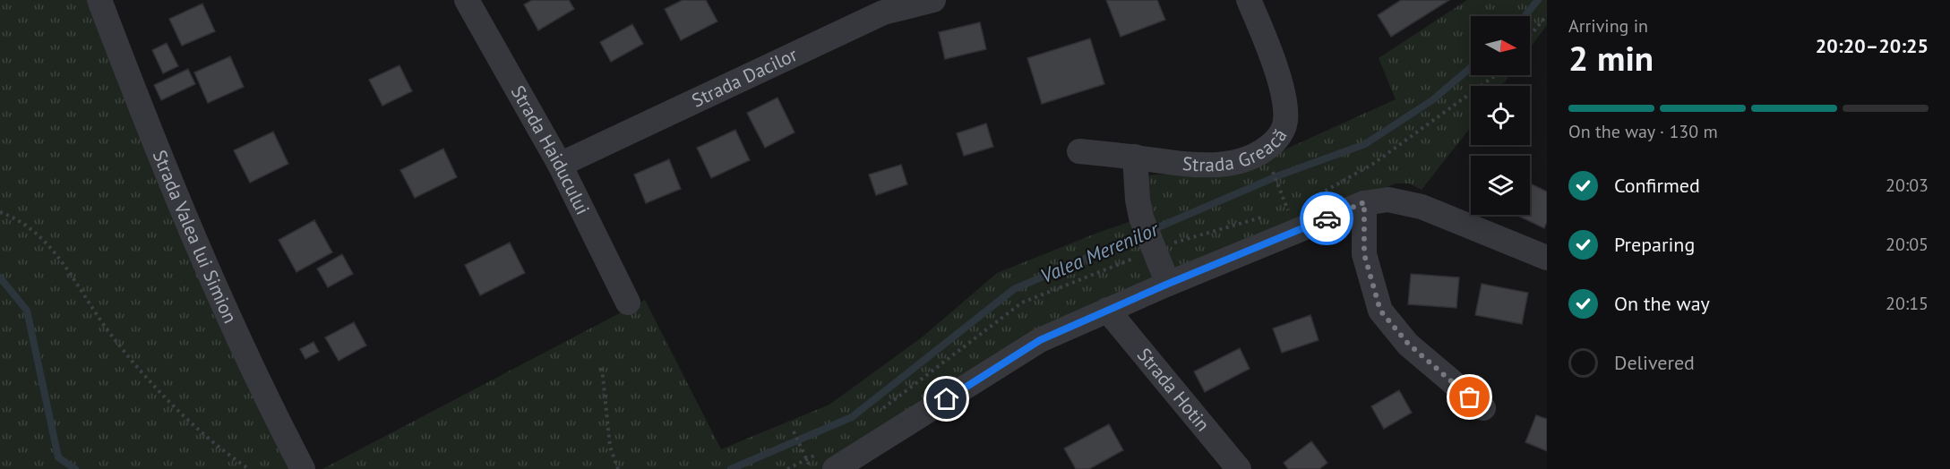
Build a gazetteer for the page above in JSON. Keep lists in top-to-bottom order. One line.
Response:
{"streets":{"street":["Strada Dacilor","Strada Greacă","Strada Haiducului","Strada Valea lui Simion","Strada Hotin"]},"crossings":[["Strada Dacilor","Strada Haiducului"]],"water":["Valea Merenilor"],"north":"right","page":{"heading":["2 min","Arriving in","20:20–20:25"],"bar":"On the way · 130 m","list":[["Confirmed","20:03"],["Preparing","20:05"],["On the way","20:15"],"Delivered"]}}
